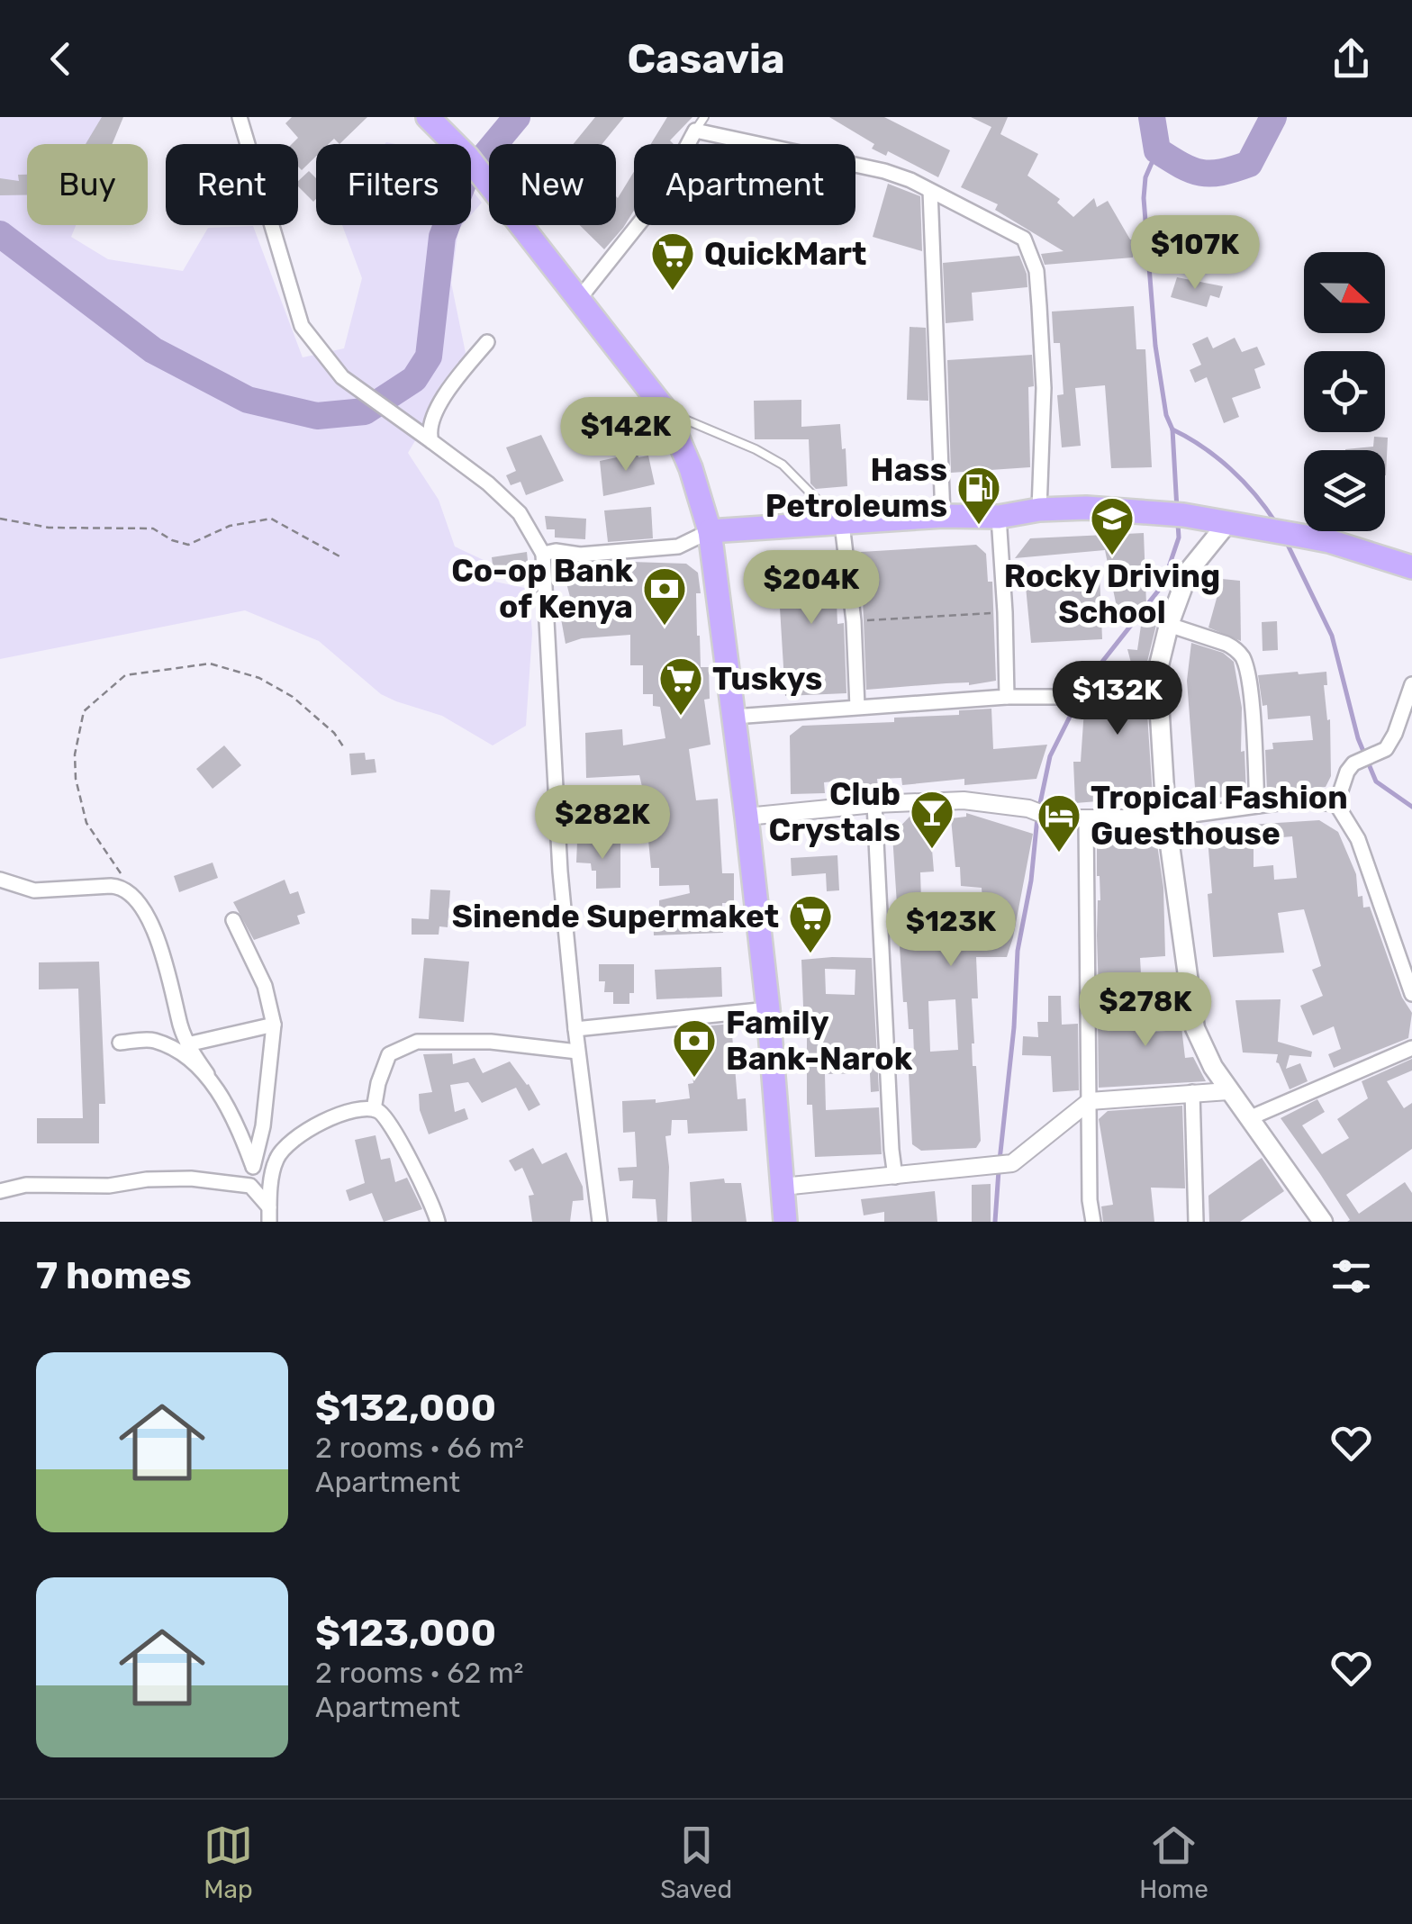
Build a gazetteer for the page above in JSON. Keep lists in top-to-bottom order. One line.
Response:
{"places":{"supermarket":["QuickMart","Tuskys","Sinende Supermaket"],"fuel station":["Hass Petroleums"],"school or university":["Rocky Driving School"],"bank":["Co-op Bank of Kenya","Family Bank-Narok"],"bar":["Club Crystals"],"hotel":["Tropical Fashion Guesthouse"]},"north":"right","page":{"header":"Casavia","chip":["Buy","Rent","Filters","New","Apartment"],"price":["$107K","$142K","$204K","$132K","$282K","$123K","$278K"],"heading":"7 homes","list":[{"name":"$132,000","note":"2 rooms · 66 m² · Apartment"},{"name":"$123,000","note":"2 rooms · 62 m² · Apartment"}],"tabs":["Map","Saved","Home"]}}
